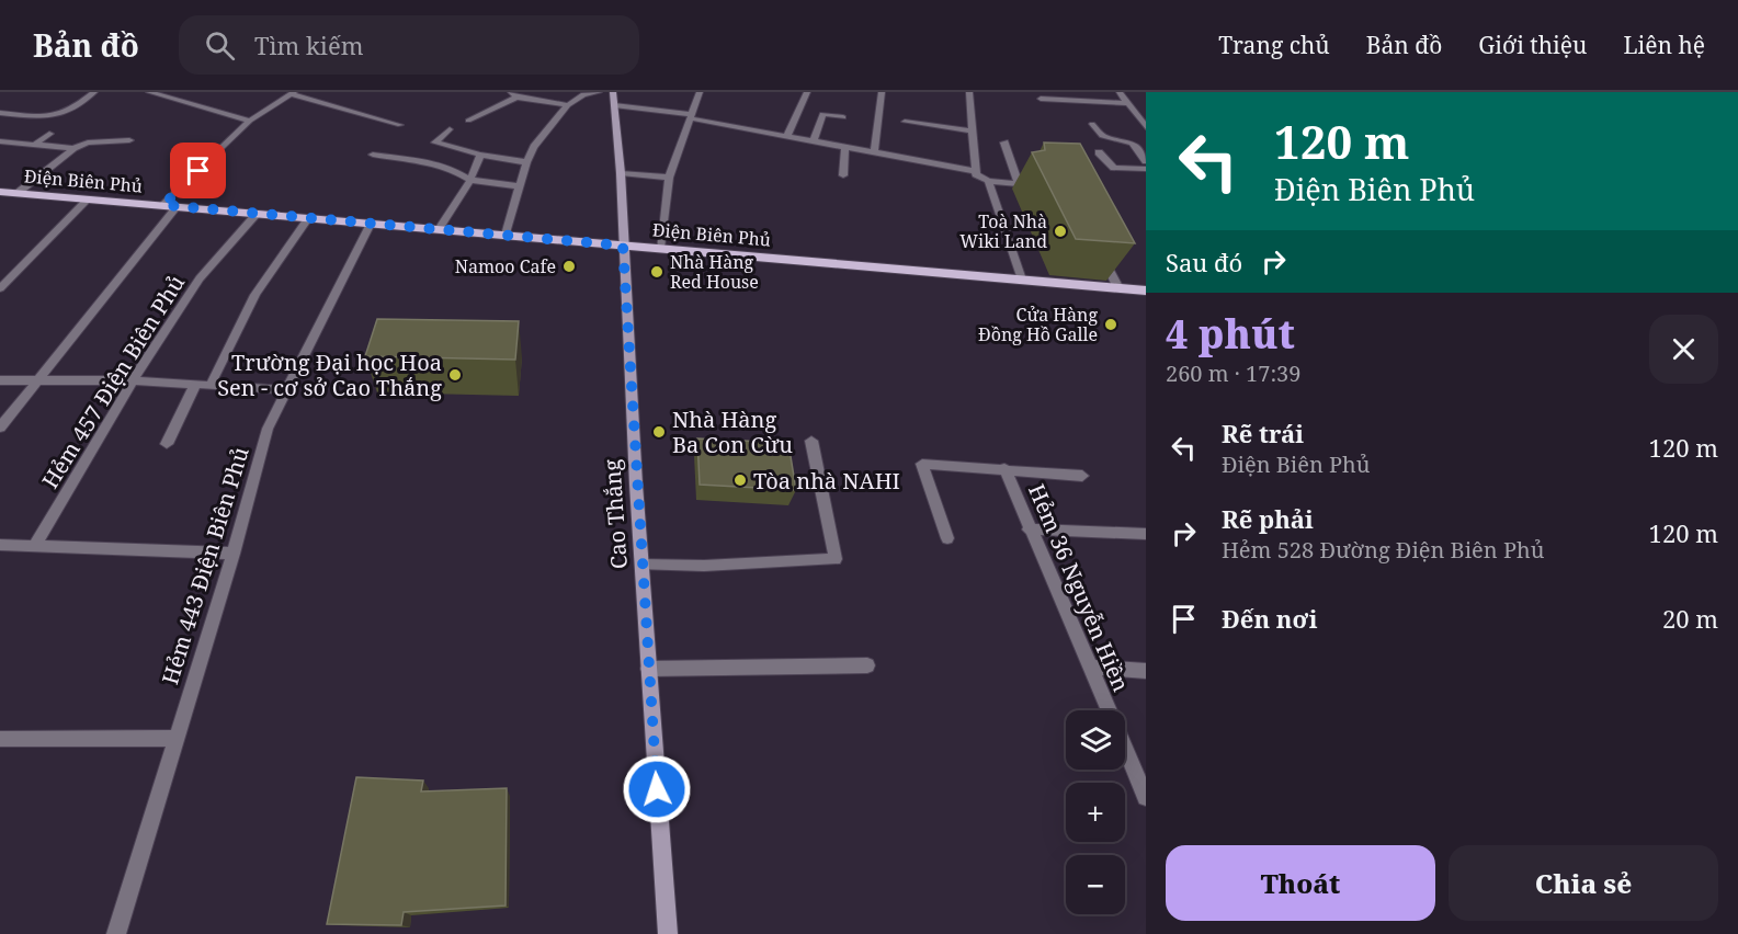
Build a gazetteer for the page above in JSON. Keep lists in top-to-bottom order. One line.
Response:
{"streets":{"main road":["Điện Biên Phủ","Cao Thắng"],"street":["Hẻm 457 Ðiện Biên Phủ","Hẻm 443 Ðiện Biên Phủ","Hẻm 36 Nguyễn Hiền"]},"crossings":[["Điện Biên Phủ","Hẻm 457 Ðiện Biên Phủ"],["Điện Biên Phủ","Cao Thắng"],["Điện Biên Phủ","Hẻm 443 Ðiện Biên Phủ"]],"places":["Toà Nhà Wiki Land","Namoo Cafe","Nhà Hàng Red House","Cửa Hàng Đồng Hồ Galle","Trường Đại học Hoa Sen - cơ sở Cao Thắng","Nhà Hàng Ba Con Cừu","Tòa nhà NAHI"],"page":{"header":"Bản đồ","search":"Tìm kiếm","nav":["Trang chủ","Bản đồ","Giới thiệu","Liên hệ"],"turn":["120 m","Điện Biên Phủ"],"then":"Sau đó","heading":["4 phút","260 m · 17:39"],"list":[{"name":"Rẽ trái","note":"Điện Biên Phủ","value":"120 m"},{"name":"Rẽ phải","note":"Hẻm 528 Đường Điện Biên Phủ","value":"120 m"},{"name":"Đến nơi","value":"20 m"}],"map_buttons":["+","−"],"buttons":["Thoát","Chia sẻ"]}}
